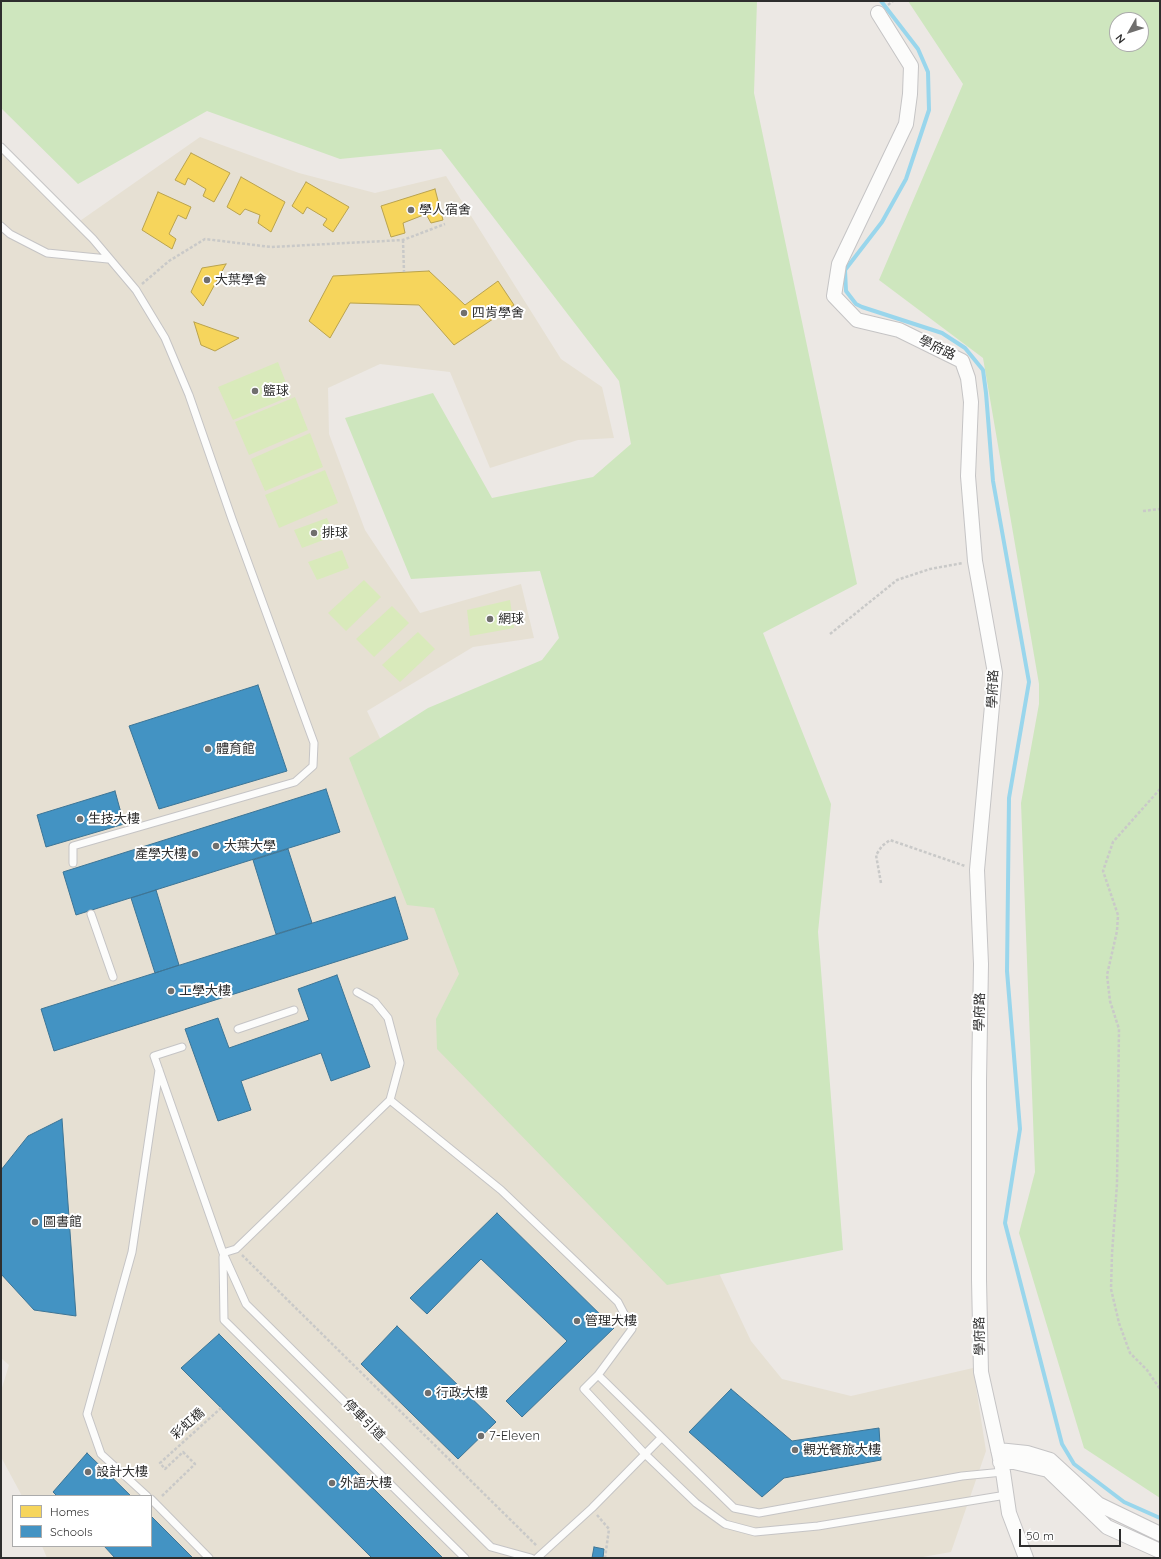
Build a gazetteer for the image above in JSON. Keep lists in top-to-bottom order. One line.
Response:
{"streets":{"street":["學府路"],"lane":["停車引道"],"path":["彩虹橋"]},"places":["學人宿舍","大葉學舍","四肯學舍","籃球","排球","網球","體育館","生技大樓","大葉大學","產學大樓","工學大樓","圖書館","管理大樓","行政大樓","7-Eleven","觀光餐旅大樓","設計大樓","外語大樓"],"legend":["Homes","Schools"],"scale_bar":"50 m","north":"bottom left"}
